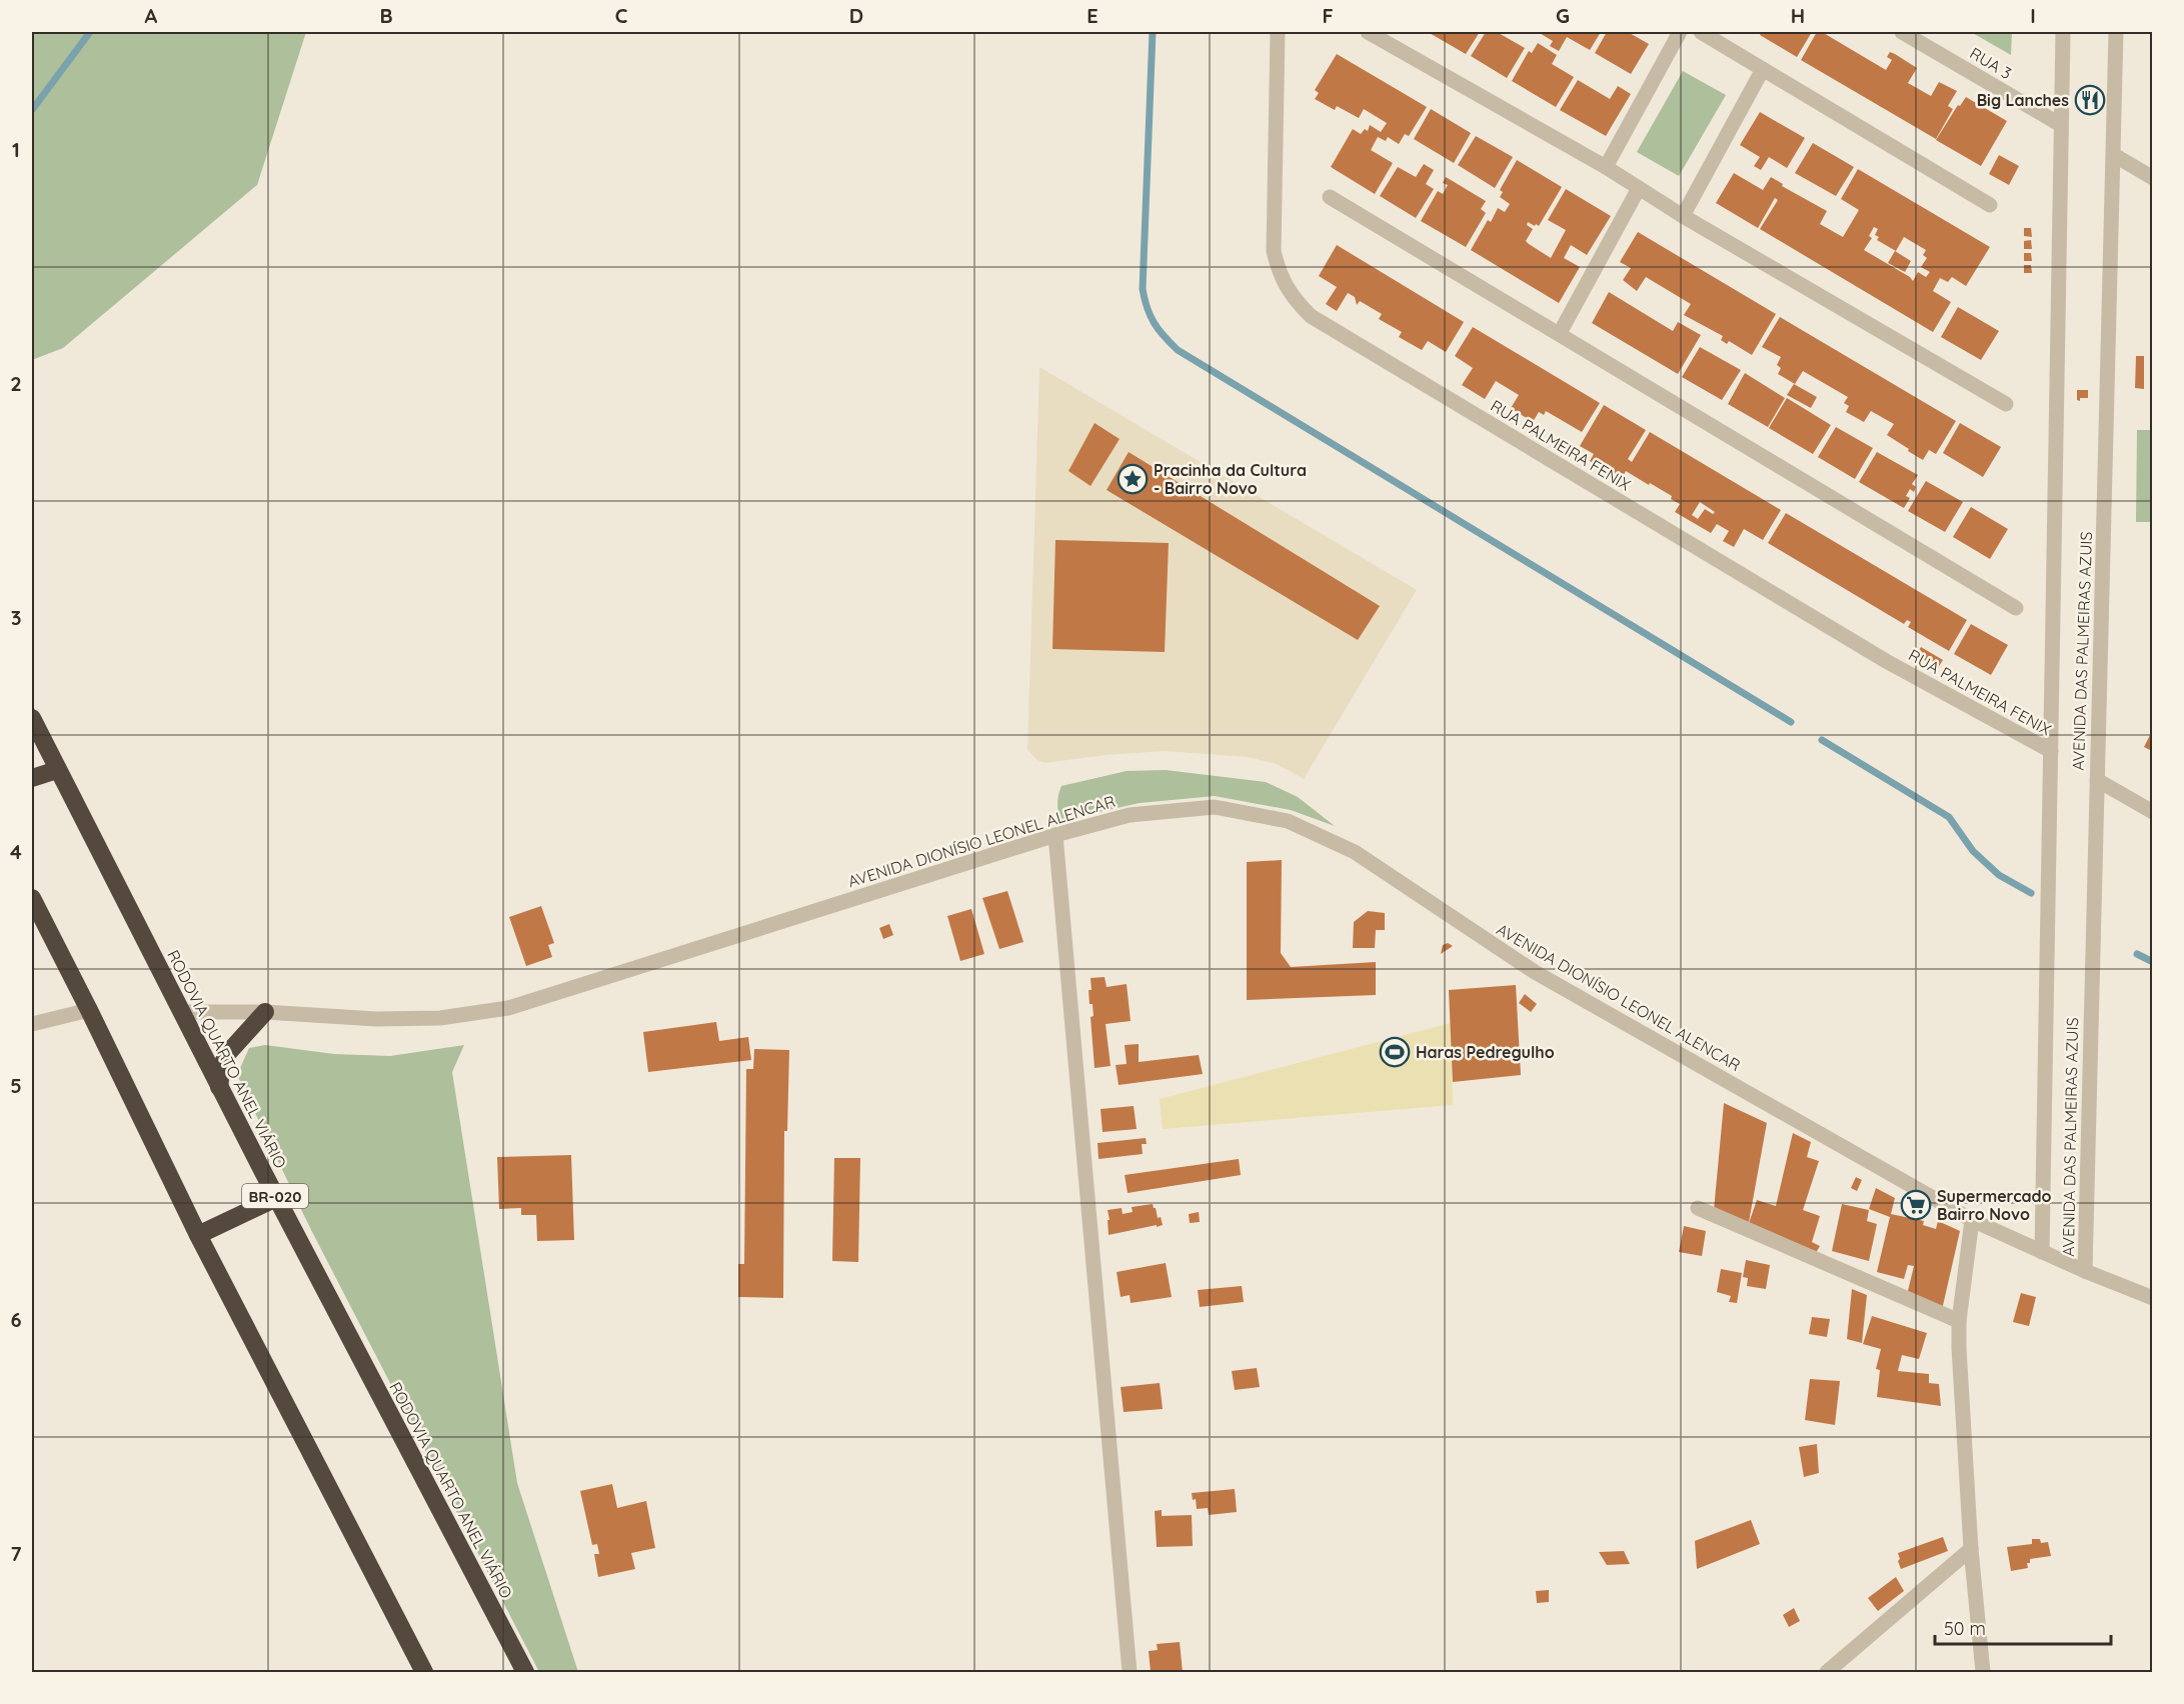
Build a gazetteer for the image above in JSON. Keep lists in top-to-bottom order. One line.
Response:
{"streets":{"highway":["RODOVIA QUARTO ANEL VIÁRIO","BR-020"],"street":["RUA 3","RUA PALMEIRA FENIX","AVENIDA DAS PALMEIRAS AZUIS","AVENIDA DIONÍSIO LEONEL ALENCAR"]},"crossings":[["RUA 3","AVENIDA DAS PALMEIRAS AZUIS"],["RUA PALMEIRA FENIX","AVENIDA DAS PALMEIRAS AZUIS"],["AVENIDA DAS PALMEIRAS AZUIS","AVENIDA DIONÍSIO LEONEL ALENCAR"],["AVENIDA DIONÍSIO LEONEL ALENCAR","RODOVIA QUARTO ANEL VIÁRIO"]],"places":{"restaurant":["Big Lanches"],"place":["Pracinha da Cultura - Bairro Novo"],"sports":["Haras Pedregulho"],"supermarket":["Supermercado Bairro Novo"]},"scale_bar":"50 m","grid":{"columns":["A","B","C","D","E","F","G","H","I"],"rows":["1","2","3","4","5","6","7"]}}
